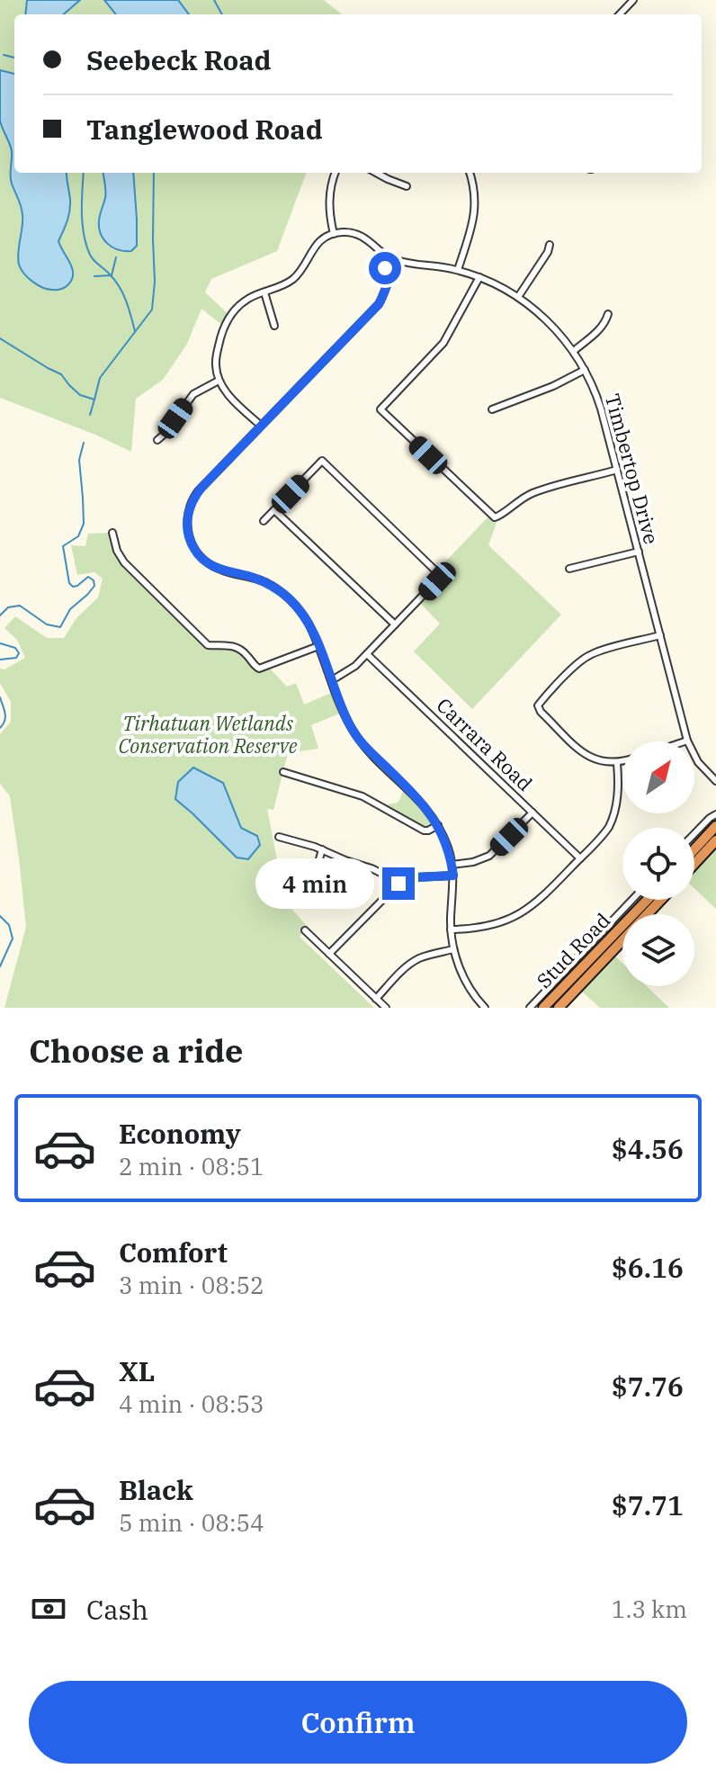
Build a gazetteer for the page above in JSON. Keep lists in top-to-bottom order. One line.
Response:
{"streets":{"highway":["Stud Road"],"street":["Timbertop Drive","Carrara Road"]},"parks":["Tirhatuan Wetlands Conservation Reserve"],"north":"top right","page":{"banner":["Seebeck Road","Tanglewood Road"],"bubble":"4 min","heading":"Choose a ride","list":[{"name":"Economy","note":"2 min · 08:51","value":"$4.56"},{"name":"Comfort","note":"3 min · 08:52","value":"$6.16"},{"name":"XL","note":"4 min · 08:53","value":"$7.76"},{"name":"Black","note":"5 min · 08:54","value":"$7.71"}],"pay":["Cash","1.3 km"],"buttons":"Confirm"}}
